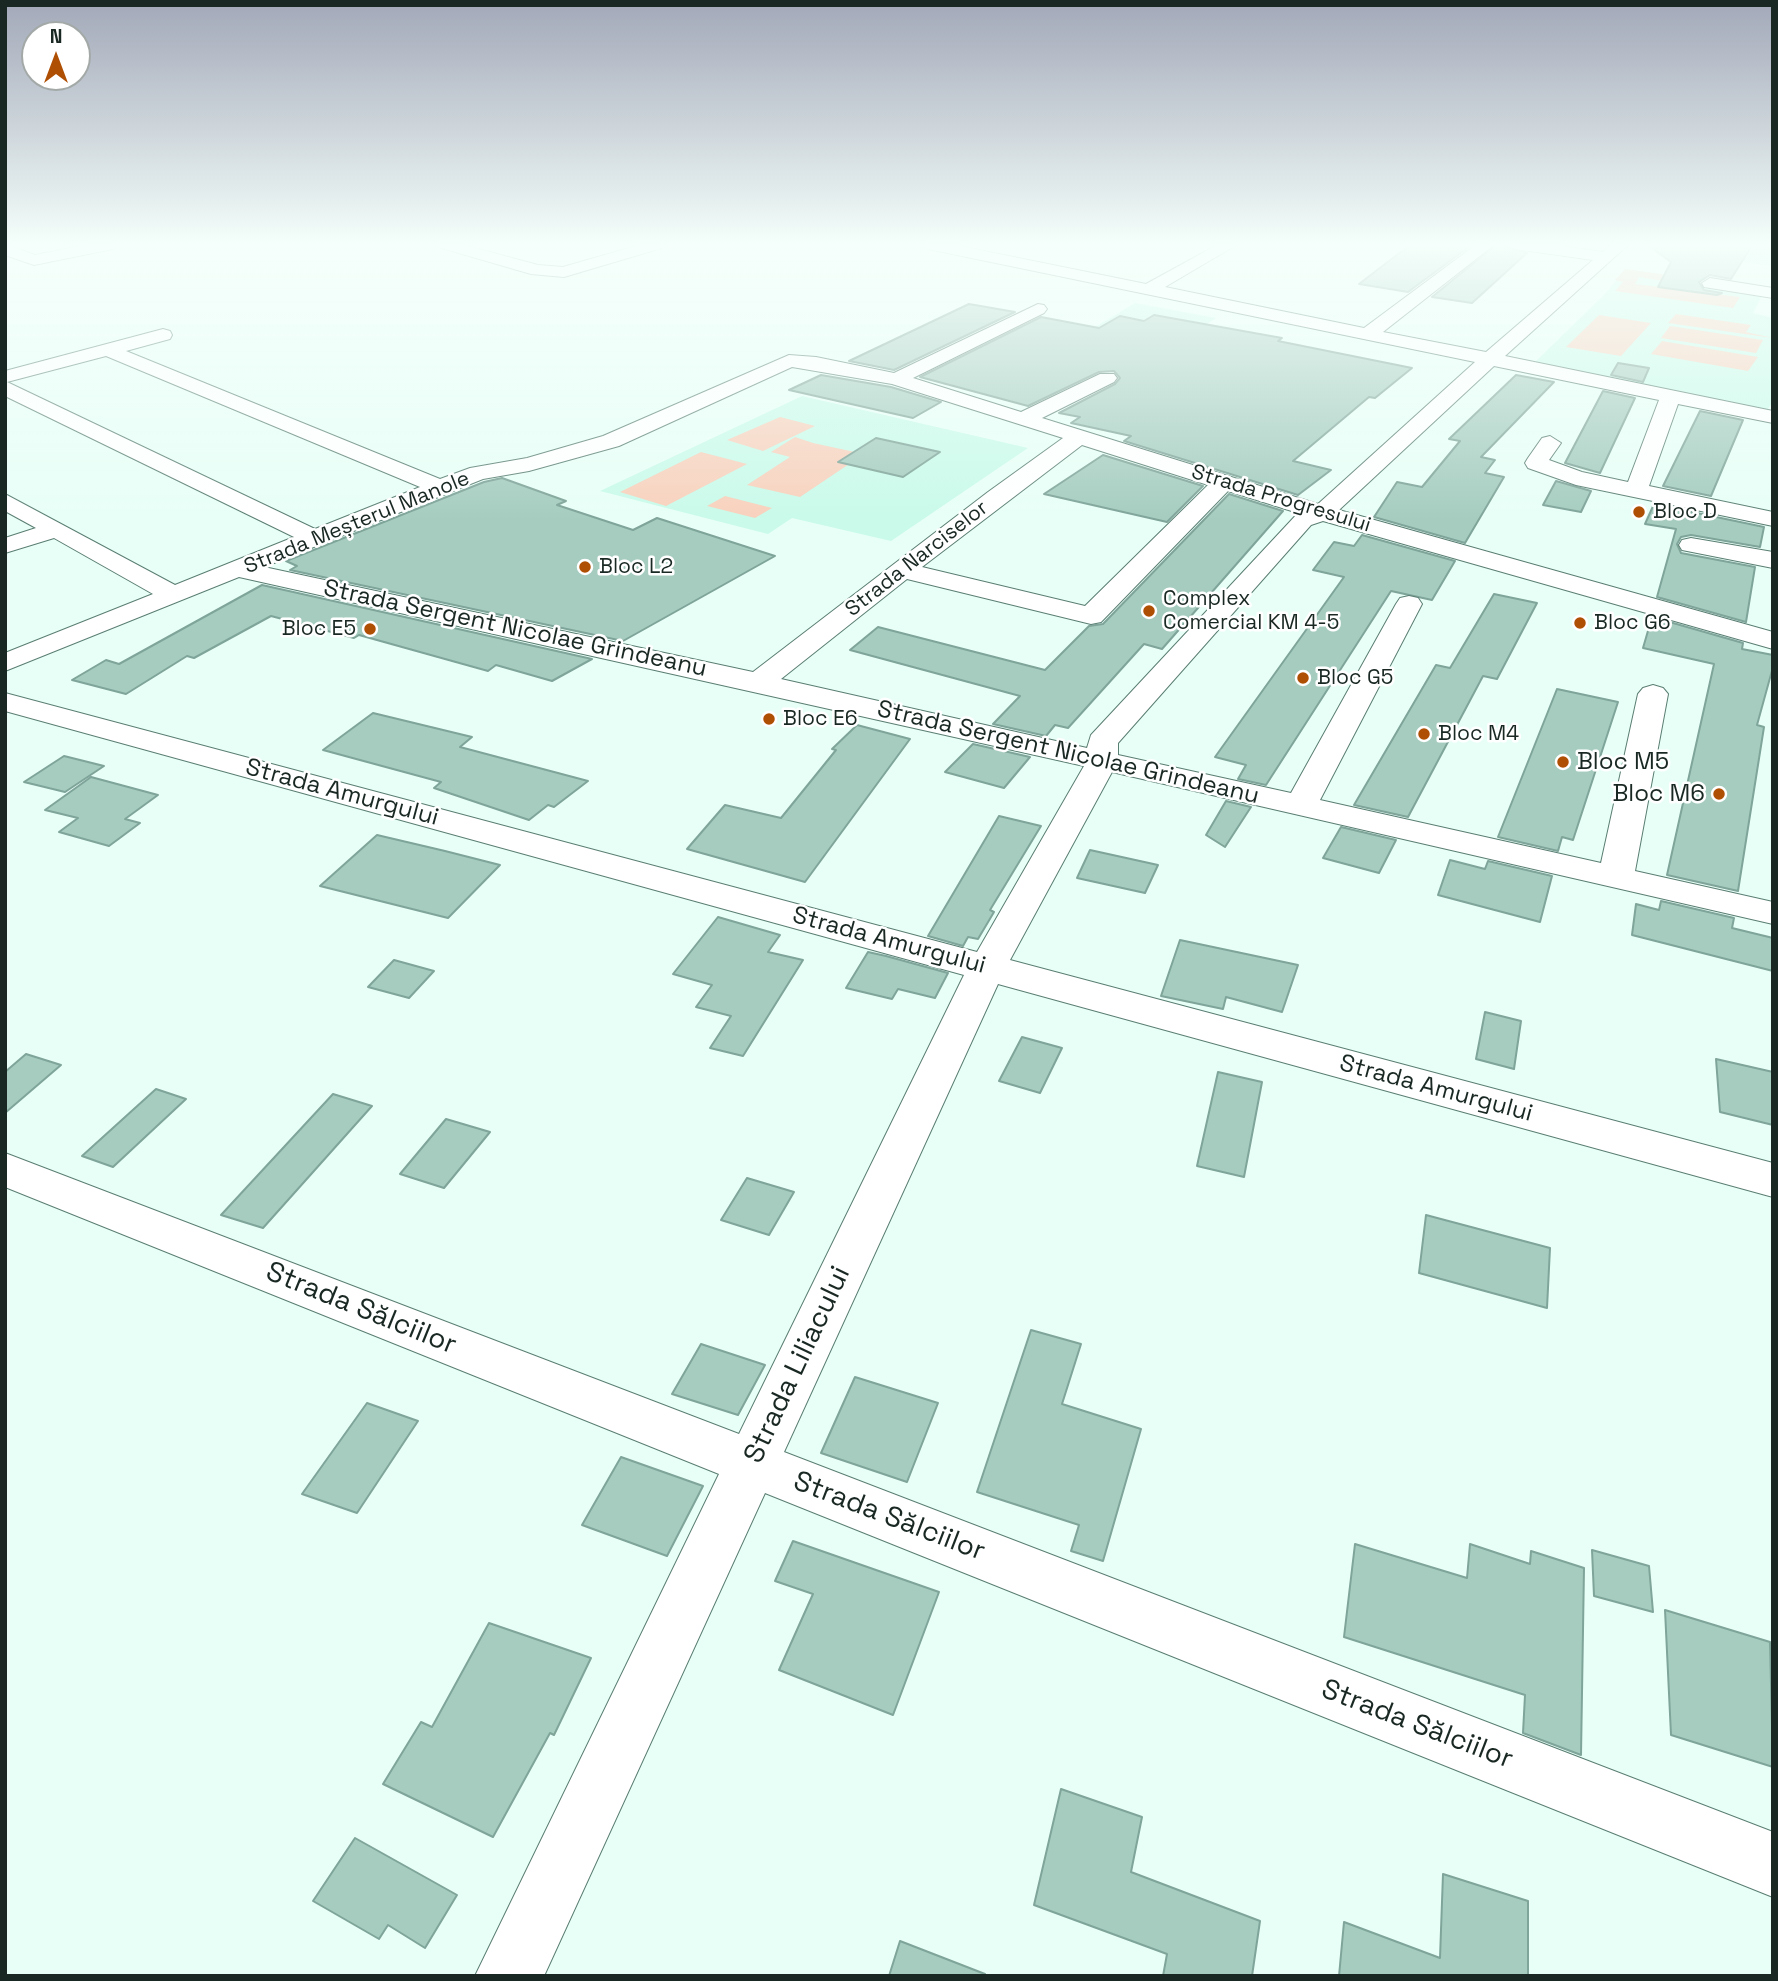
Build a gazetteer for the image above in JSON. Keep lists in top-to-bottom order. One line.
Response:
{"streets":{"street":["Strada Progresului","Strada Meșterul Manole","Strada Narciselor","Strada Sergent Nicolae Grindeanu","Strada Amurgului","Strada Sălciilor","Strada Liliacului"]},"crossings":[["Strada Progresului","Strada Meșterul Manole"],["Strada Progresului","Strada Narciselor"],["Strada Progresului","Strada Liliacului"],["Strada Meșterul Manole","Strada Sergent Nicolae Grindeanu"],["Strada Narciselor","Strada Sergent Nicolae Grindeanu"],["Strada Sergent Nicolae Grindeanu","Strada Liliacului"],["Strada Amurgului","Strada Liliacului"],["Strada Sălciilor","Strada Liliacului"]],"places":["Bloc D","Bloc L2","Complex Comercial KM 4-5","Bloc G6","Bloc E5","Bloc G5","Bloc E6","Bloc M4","Bloc M5","Bloc M6"],"north":"top"}
